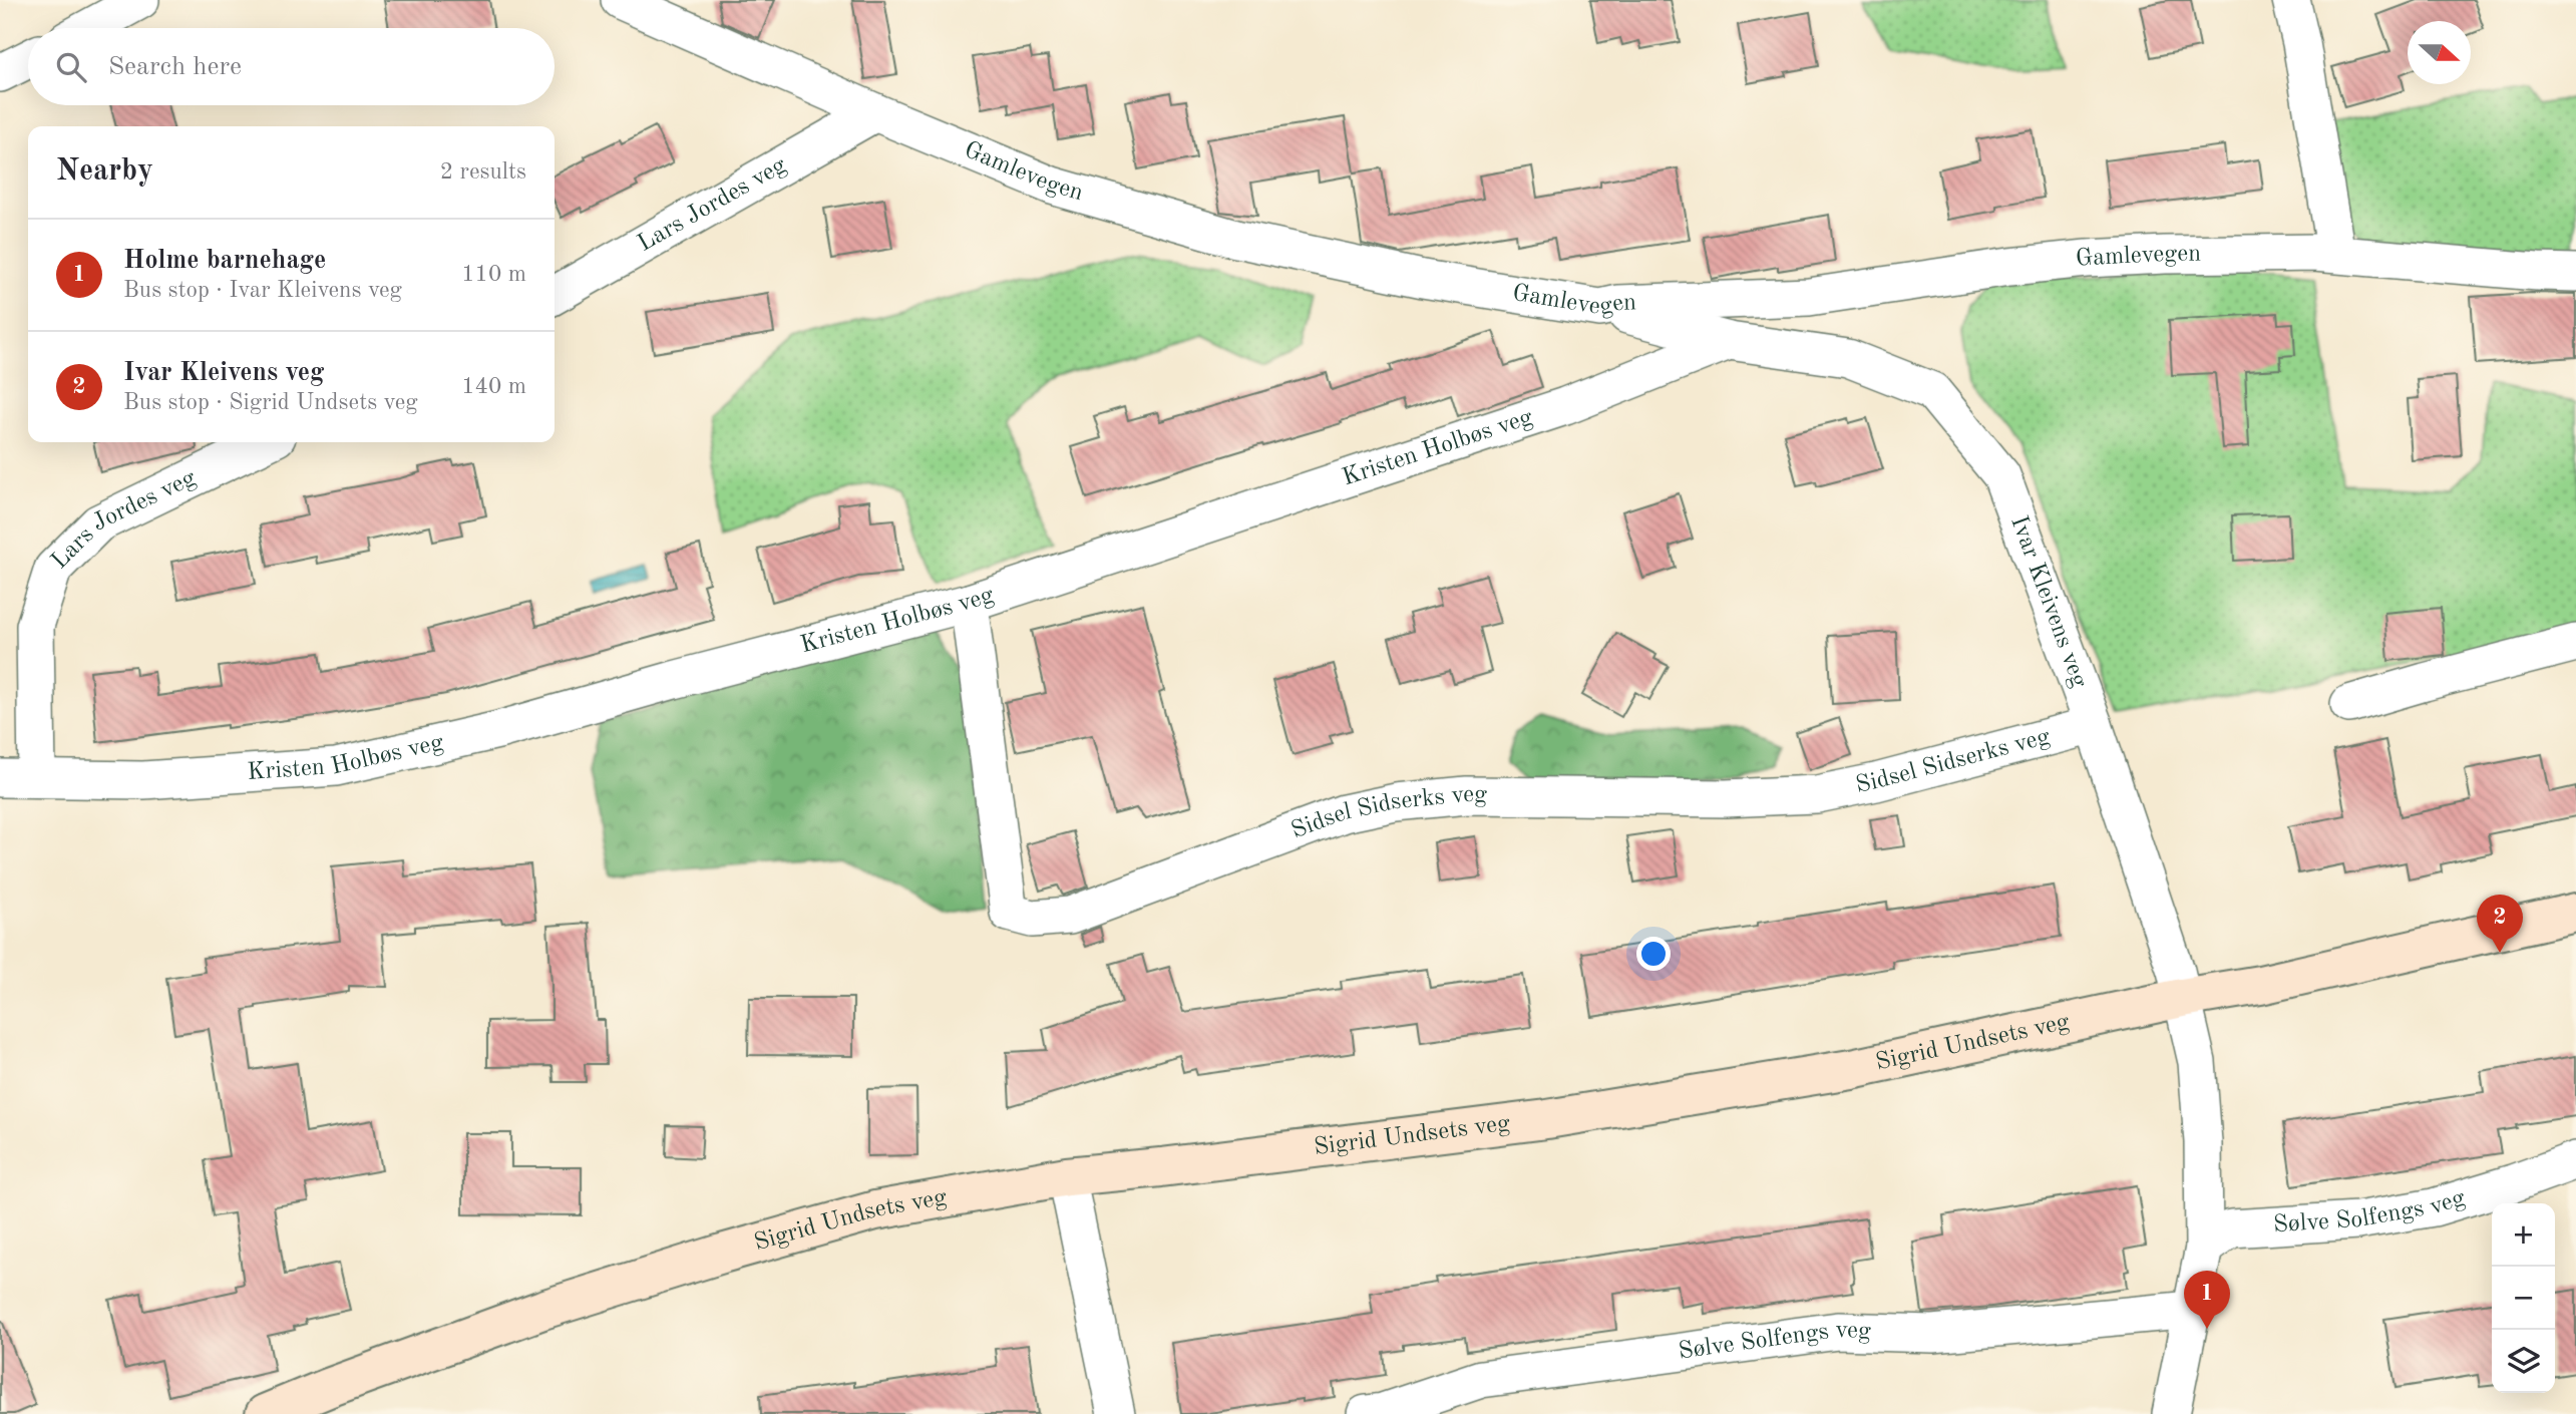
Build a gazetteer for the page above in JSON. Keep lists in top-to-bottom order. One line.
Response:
{"streets":{"street":["Gamlevegen","Lars Jordes veg","Kristen Holbøs veg","Ivar Kleivens veg","Sidsel Sidserks veg","Sigrid Undsets veg","Sølve Solfengs veg"]},"crossings":[["Gamlevegen","Lars Jordes veg"],["Gamlevegen","Ivar Kleivens veg"],["Lars Jordes veg","Kristen Holbøs veg"],["Kristen Holbøs veg","Ivar Kleivens veg"],["Kristen Holbøs veg","Sidsel Sidserks veg"],["Ivar Kleivens veg","Sidsel Sidserks veg"],["Ivar Kleivens veg","Sigrid Undsets veg"],["Ivar Kleivens veg","Sølve Solfengs veg"]],"north":"right","page":{"search":"Search here","heading":["Nearby","2 results"],"list":[{"mark":"1","name":"Holme barnehage","note":"Bus stop · Ivar Kleivens veg","value":"110 m"},{"mark":"2","name":"Ivar Kleivens veg","note":"Bus stop · Sigrid Undsets veg","value":"140 m"}],"pins":["2","1"],"map_buttons":["+","−"]}}
